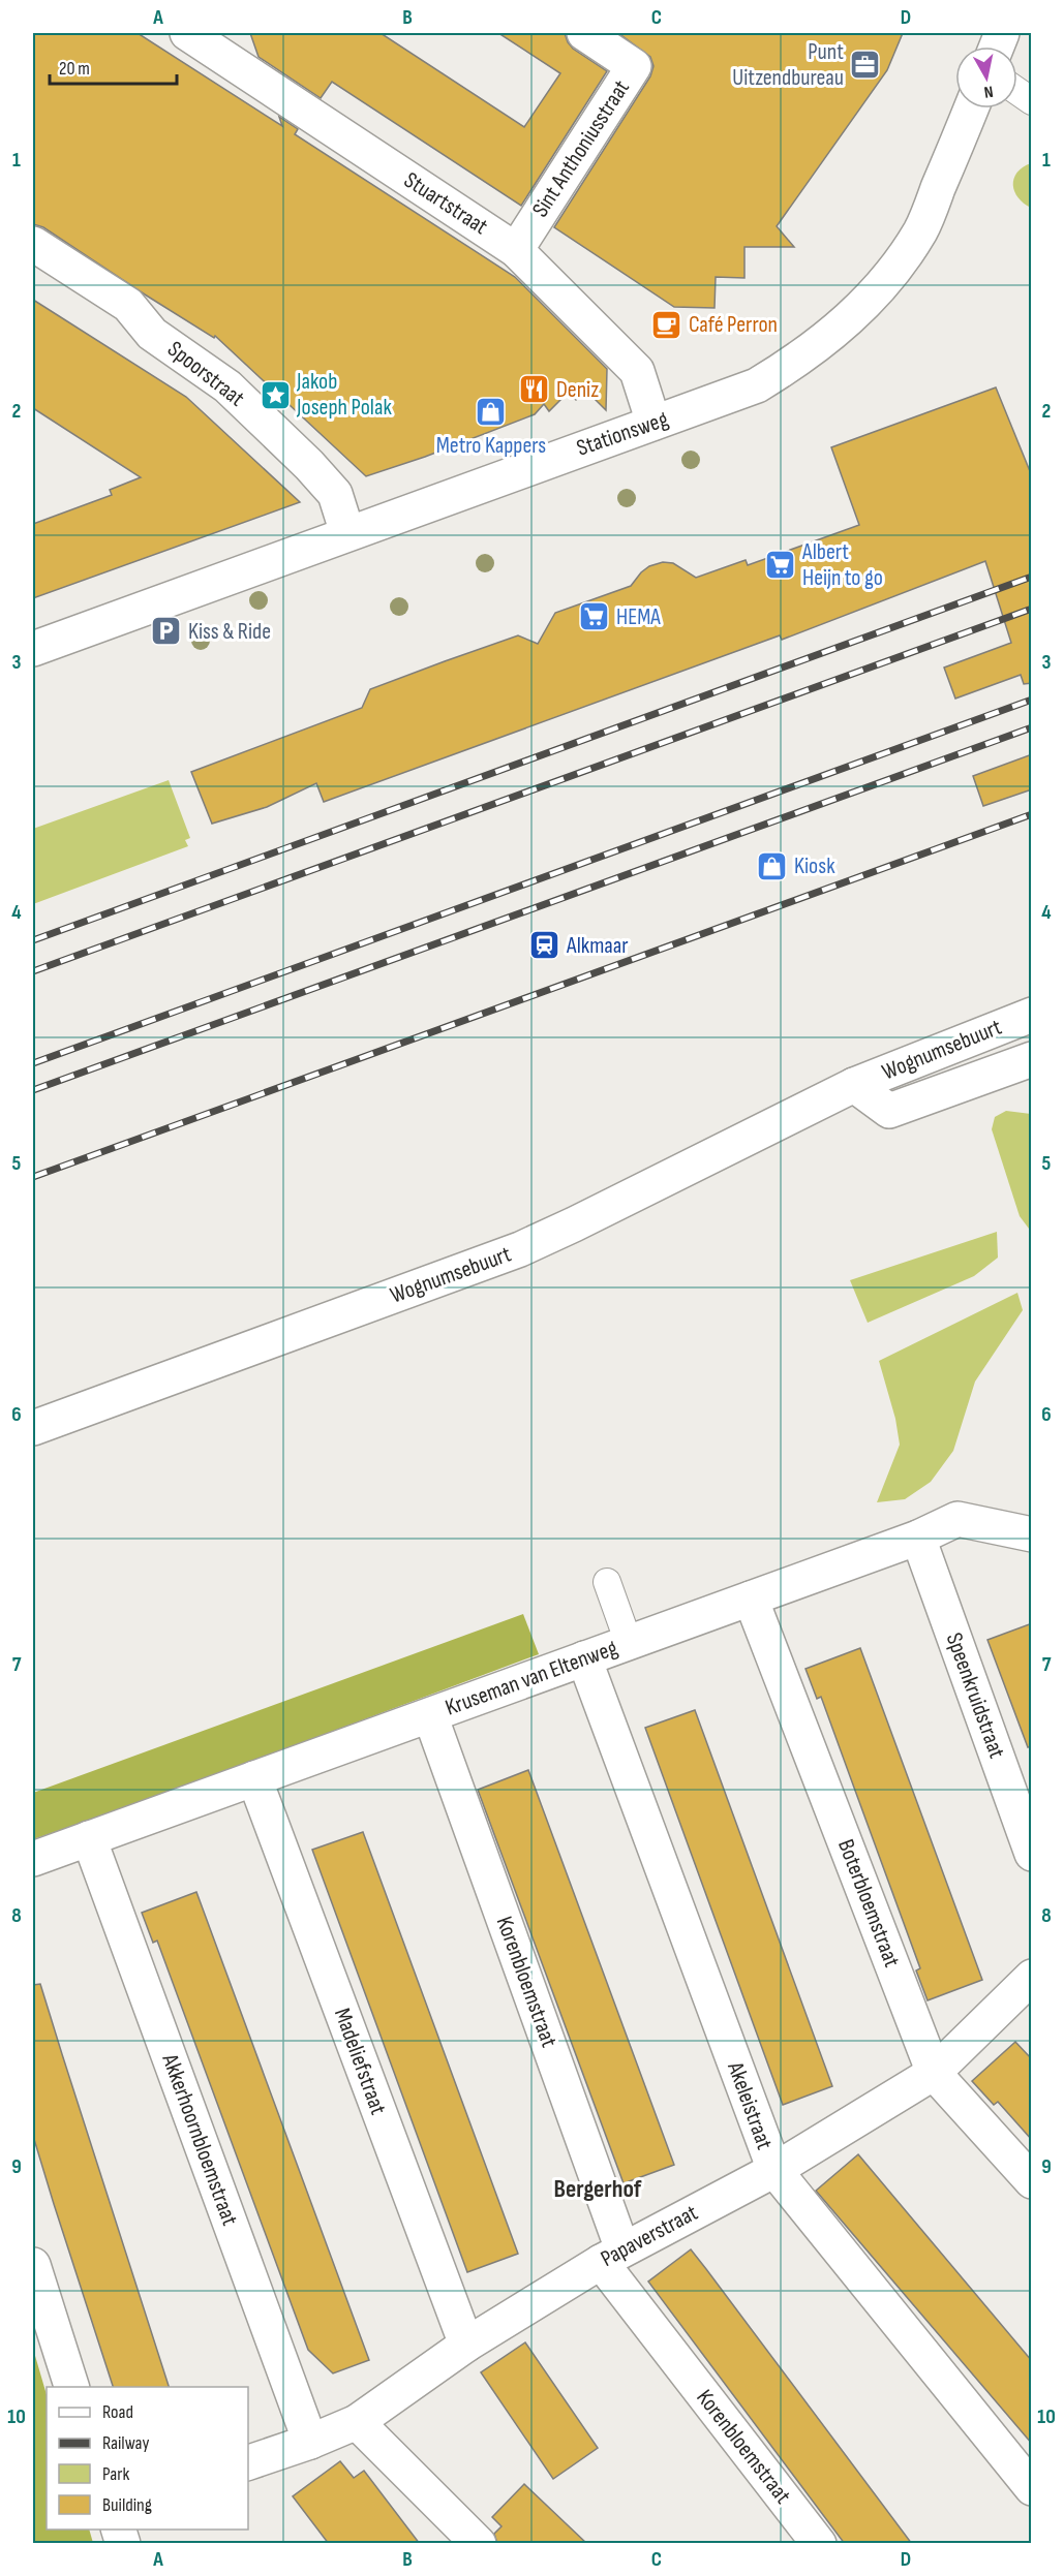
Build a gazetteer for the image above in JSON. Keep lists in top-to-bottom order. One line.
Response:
{"streets":{"street":["Sint Anthoniusstraat","Stuartstraat","Spoorstraat","Stationsweg","Wognumsebuurt","Kruseman van Eltenweg","Speenkruidstraat","Boterbloemstraat","Korenbloemstraat","Madeliefstraat","Akeleistraat","Akkerhoornbloemstraat","Papaverstraat"]},"crossings":[["Sint Anthoniusstraat","Stuartstraat"],["Stuartstraat","Stationsweg"],["Spoorstraat","Stationsweg"],["Kruseman van Eltenweg","Speenkruidstraat"],["Kruseman van Eltenweg","Boterbloemstraat"],["Kruseman van Eltenweg","Korenbloemstraat"],["Kruseman van Eltenweg","Madeliefstraat"],["Kruseman van Eltenweg","Akeleistraat"],["Kruseman van Eltenweg","Akkerhoornbloemstraat"],["Boterbloemstraat","Papaverstraat"],["Korenbloemstraat","Papaverstraat"],["Madeliefstraat","Papaverstraat"],["Akeleistraat","Papaverstraat"],["Akkerhoornbloemstraat","Papaverstraat"]],"districts":["Bergerhof"],"places":{"office":["Punt Uitzendbureau"],"cafe":["Café Perron"],"restaurant":["Deniz"],"place":["Jakob Joseph Polak"],"shop":["Metro Kappers","Kiosk"],"supermarket":["Albert Heijn to go","HEMA"],"parking":["Kiss & Ride"],"station":["Alkmaar"]},"legend":["Road","Railway","Park","Building"],"scale_bar":"20 m","north":"bottom","grid":{"columns":["A","B","C","D"],"rows":["1","2","3","4","5","6","7","8","9","10"]}}
